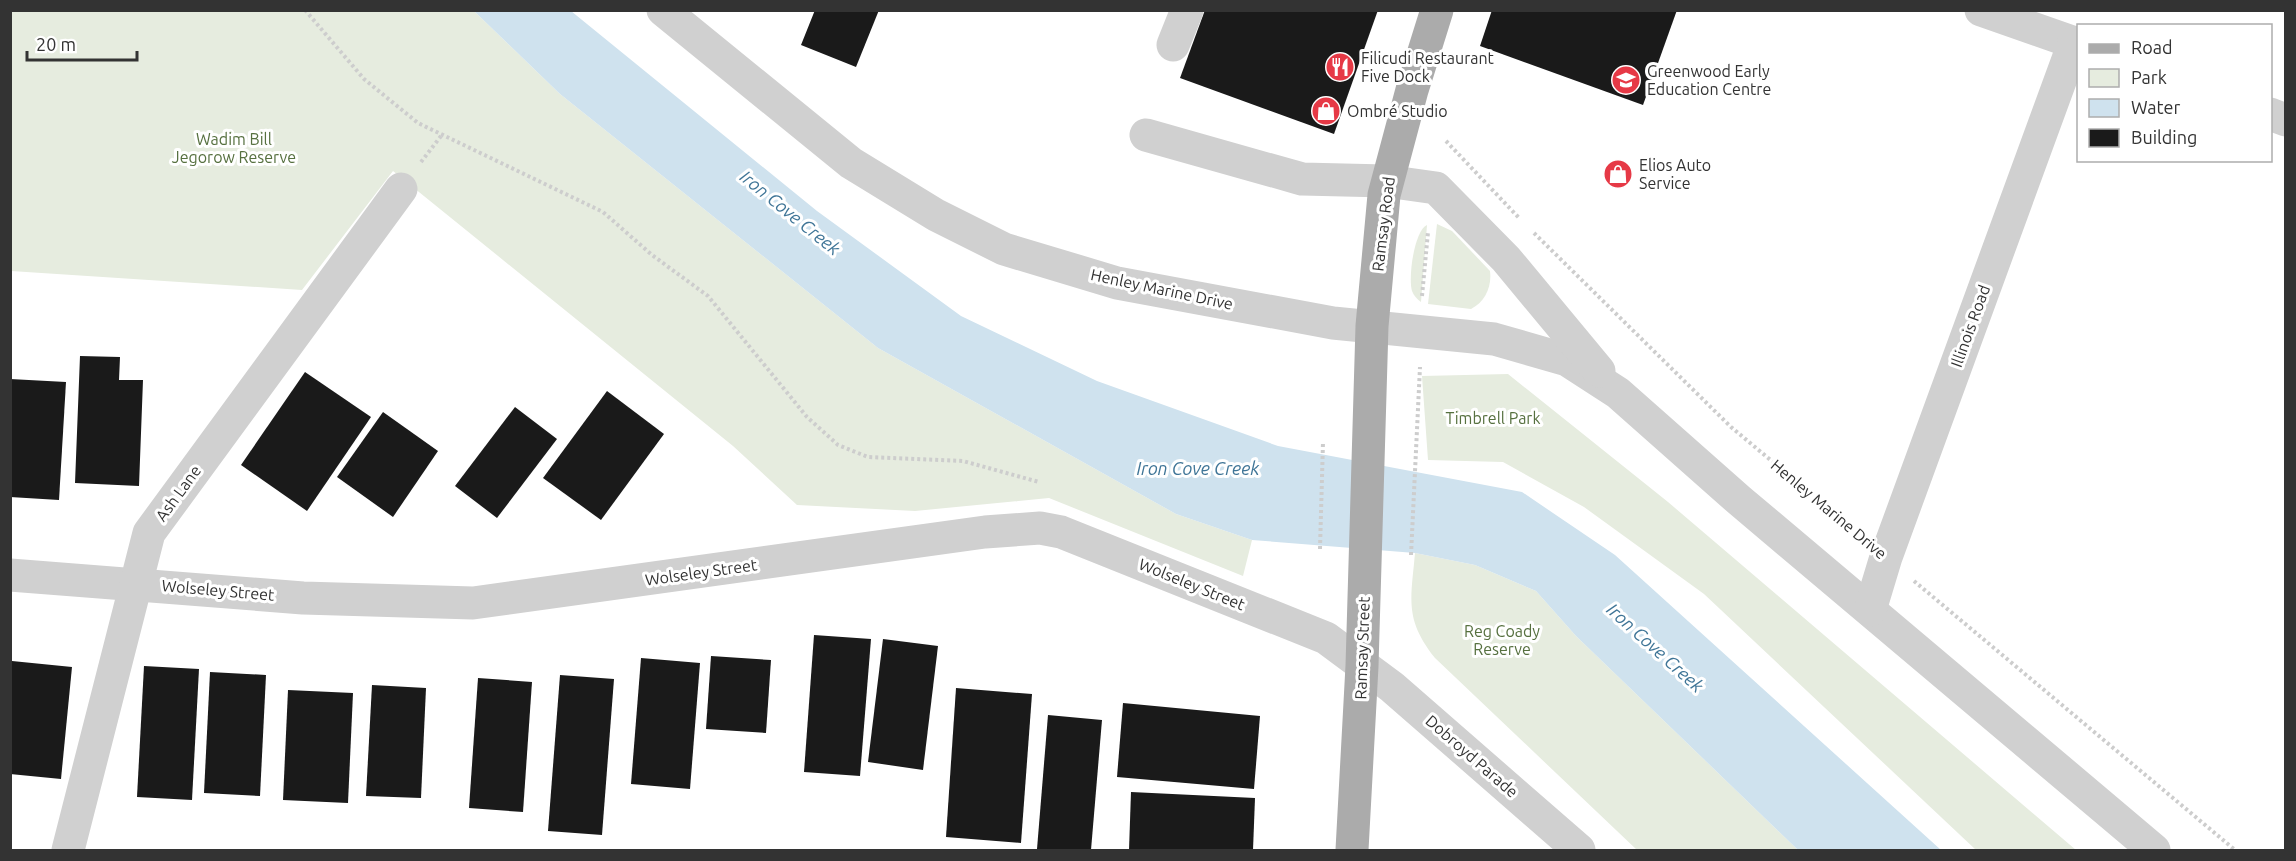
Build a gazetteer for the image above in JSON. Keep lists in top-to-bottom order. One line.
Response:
{"streets":{"main road":["Ramsay Road","Ramsay Street"],"street":["Henley Marine Drive","Illinois Road","Ash Lane","Wolseley Street","Dobroyd Parade"]},"crossings":[["Ramsay Road","Henley Marine Drive"],["Ramsay Road","Ramsay Street"],["Henley Marine Drive","Illinois Road"],["Ash Lane","Wolseley Street"],["Wolseley Street","Ramsay Street"],["Wolseley Street","Dobroyd Parade"],["Ramsay Street","Dobroyd Parade"]],"water":["Iron Cove Creek"],"parks":["Wadim Bill Jegorow Reserve","Timbrell Park","Reg Coady Reserve"],"places":{"restaurant":["Filicudi Restaurant Five Dock"],"school or university":["Greenwood Early Education Centre"],"shop":["Ombré Studio","Elios Auto Service"]},"legend":["Road","Park","Water","Building"],"scale_bar":"20 m"}
